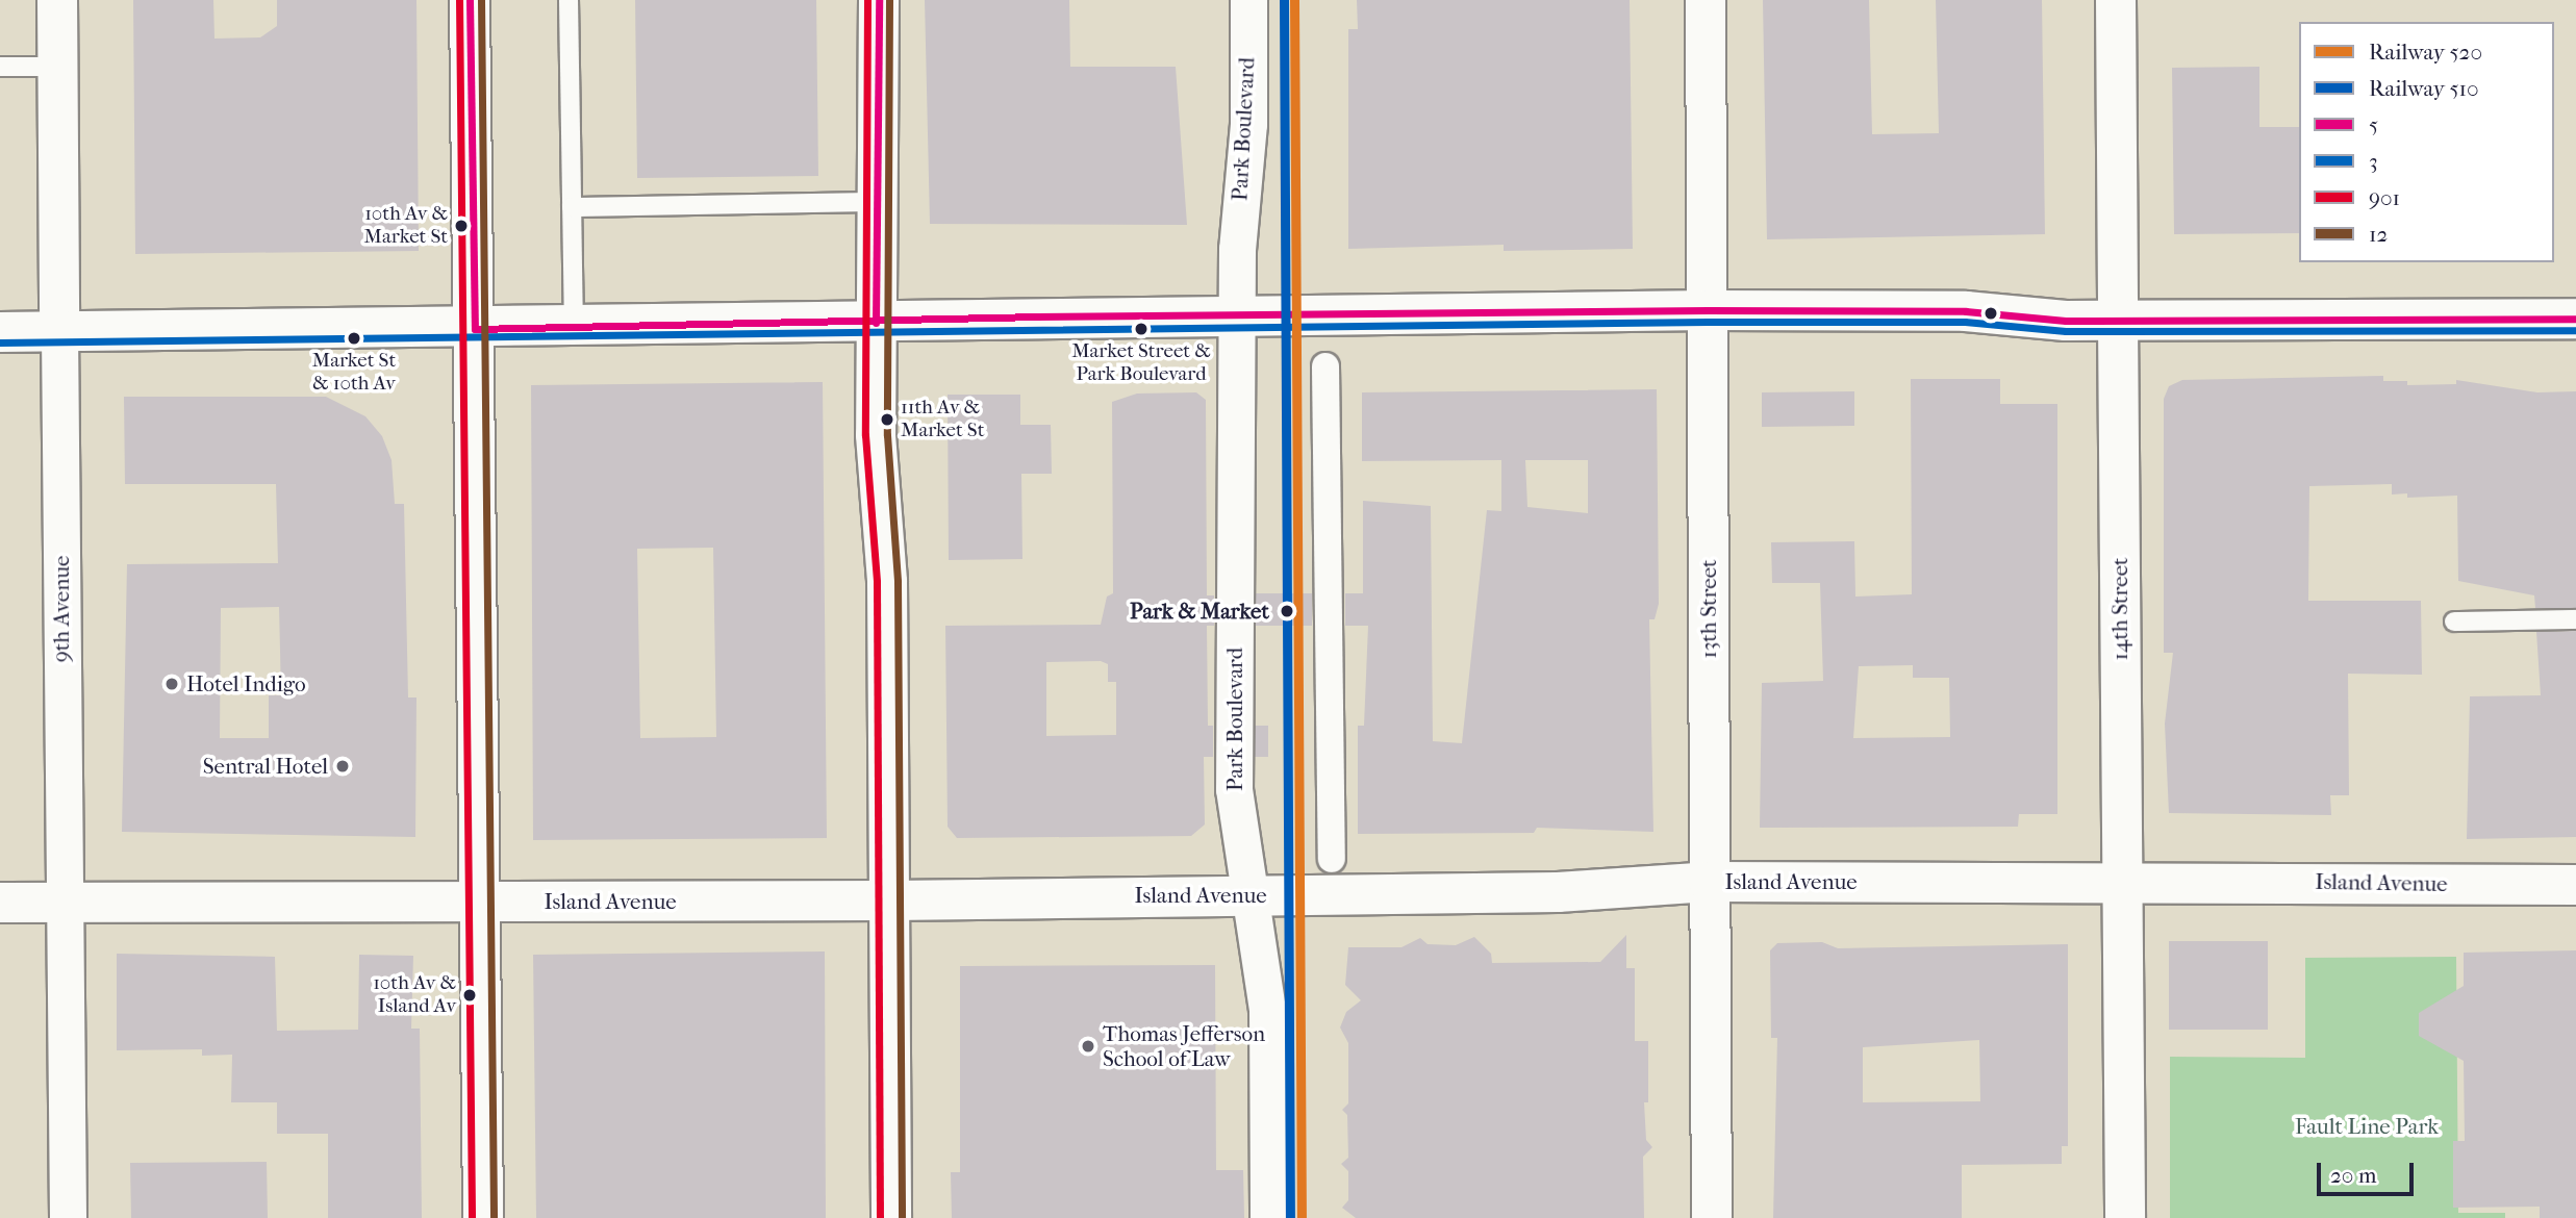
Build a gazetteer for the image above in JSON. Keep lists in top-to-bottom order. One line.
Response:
{"streets":{"main road":["9th Avenue","13th Street","14th Street","Island Avenue"],"street":["Park Boulevard"]},"crossings":[["Park Boulevard","Island Avenue"],["9th Avenue","Island Avenue"],["13th Street","Island Avenue"],["14th Street","Island Avenue"]],"parks":["Fault Line Park"],"places":["10th Av & Market St","Market Street & Park Boulevard","Market St & 10th Av","11th Av & Market St","Park & Market","Hotel Indigo","Sentral Hotel","10th Av & Island Av","Thomas Jefferson School of Law"],"lines":["rail line 520","rail line 510","transit line 5","transit line 901","transit line 12","transit line 3"],"legend":["Railway 520","Railway 510","5","3","901","12"],"scale_bar":"20 m"}
